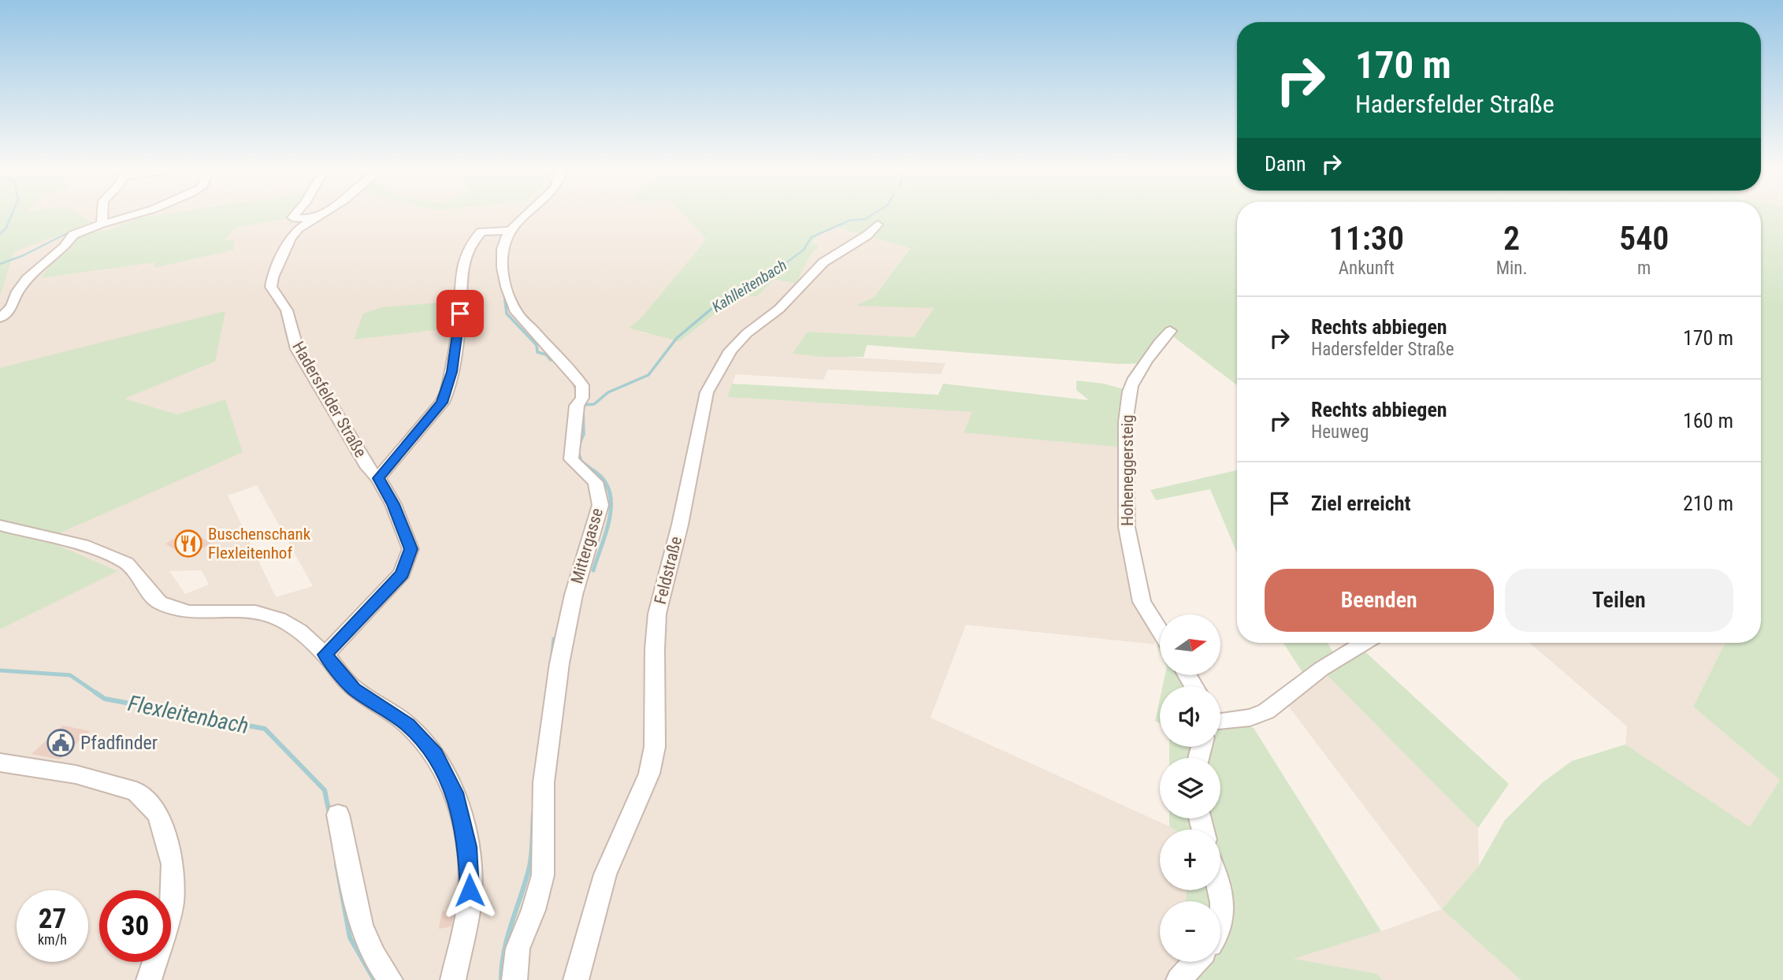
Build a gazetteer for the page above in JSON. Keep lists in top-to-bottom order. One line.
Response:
{"streets":{"street":["Hadersfelder Straße","Hoheneggersteig","Mittergasse","Feldstraße"]},"water":["Kahlleitenbach","Flexleitenbach"],"places":{"restaurant":["Buschenschank Flexleitenhof"],"public building":["Pfadfinder"]},"north":"right","page":{"turn":["170 m","Hadersfelder Straße"],"then":"Dann","eta":["11:30","Ankunft","2","Min.","540","m"],"list":[{"name":"Rechts abbiegen","note":"Hadersfelder Straße","value":"170 m"},{"name":"Rechts abbiegen","note":"Heuweg","value":"160 m"},{"name":"Ziel erreicht","value":"210 m"}],"buttons":["Beenden","Teilen"],"map_buttons":["+","−"],"speed":"27 km/h","limit":"30"}}
